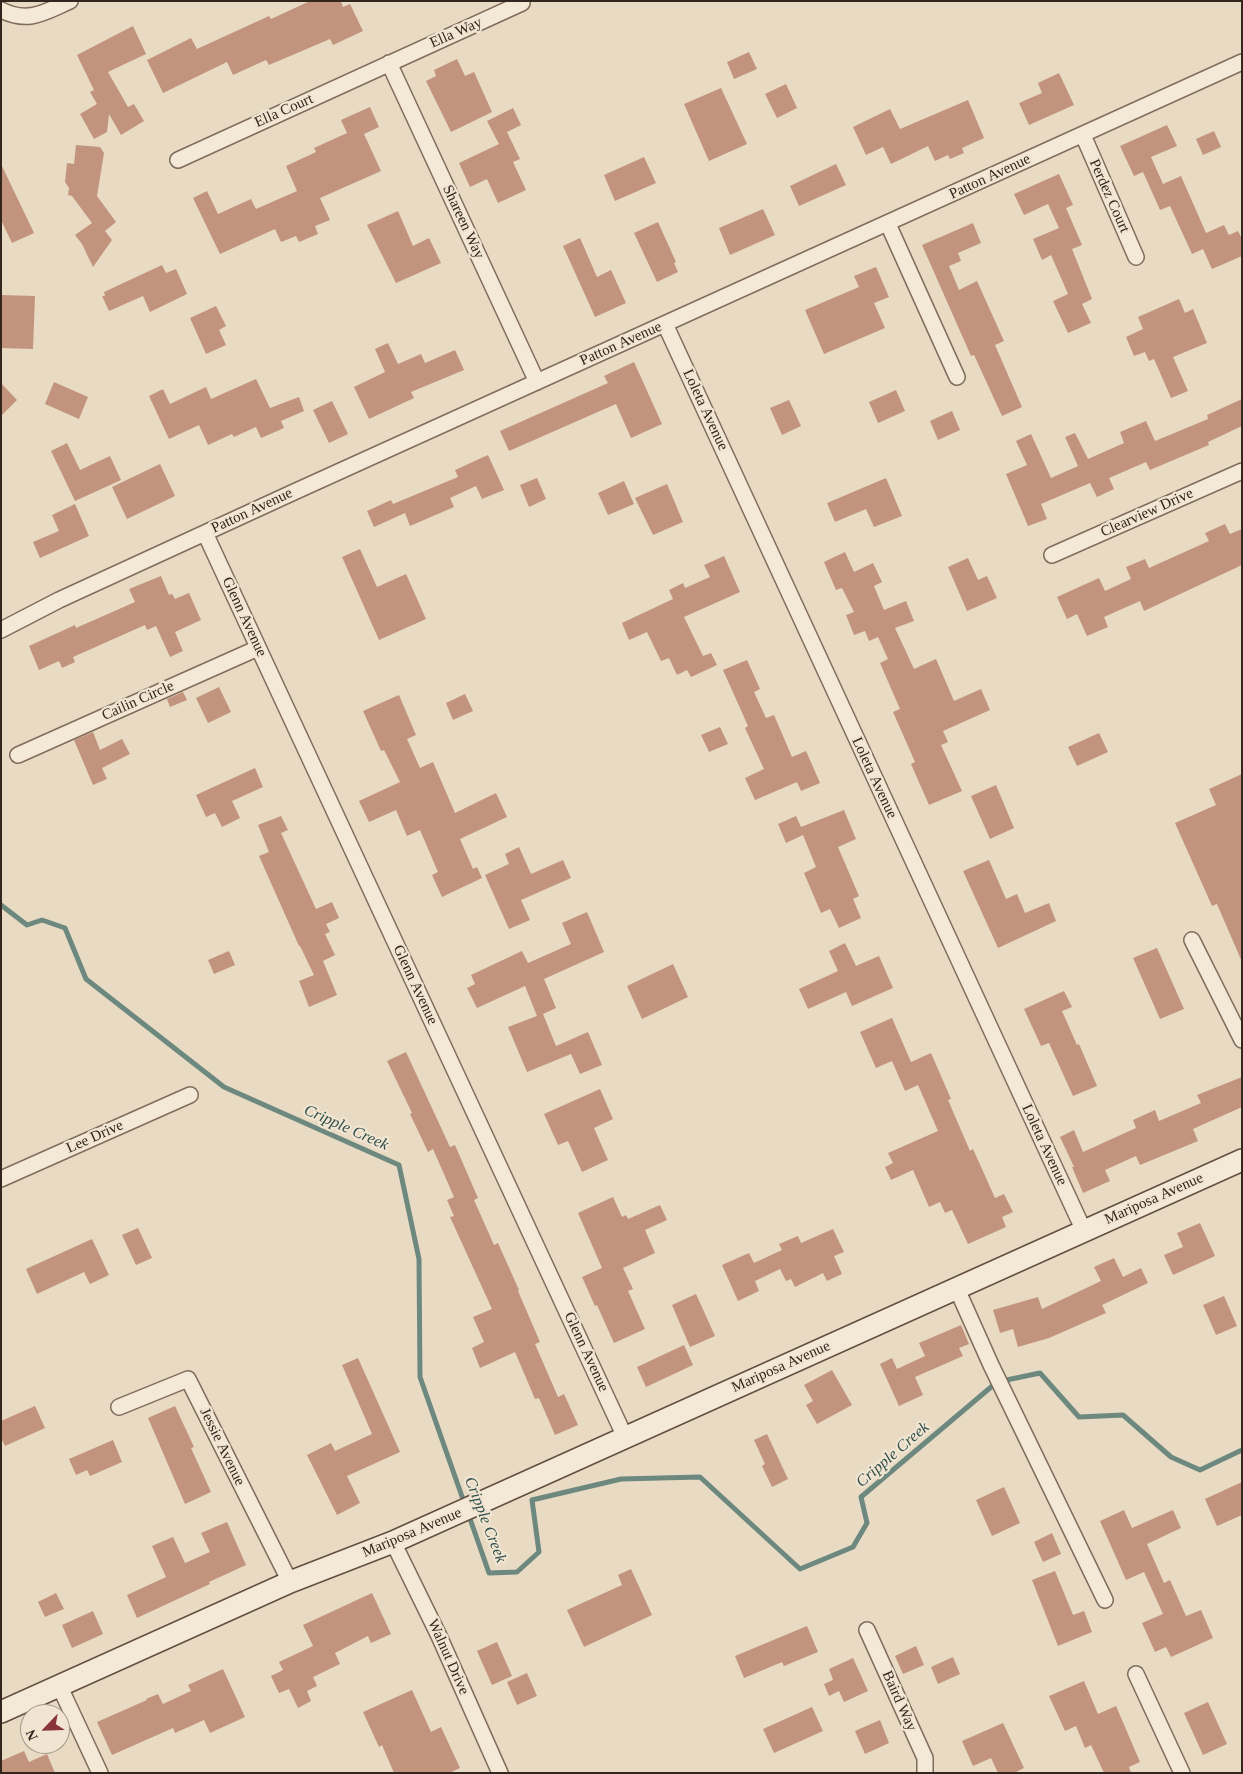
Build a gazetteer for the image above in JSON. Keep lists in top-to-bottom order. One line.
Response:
{"streets":{"street":["Ella Way","Ella Court","Patton Avenue","Perdez Court","Shareen Way","Loleta Avenue","Clearview Drive","Glenn Avenue","Cailin Circle","Lee Drive","Mariposa Avenue","Jessie Avenue","Walnut Drive","Baird Way"]},"crossings":[["Ella Way","Ella Court"],["Ella Way","Shareen Way"],["Ella Court","Shareen Way"],["Patton Avenue","Perdez Court"],["Patton Avenue","Shareen Way"],["Patton Avenue","Loleta Avenue"],["Patton Avenue","Glenn Avenue"],["Loleta Avenue","Mariposa Avenue"],["Glenn Avenue","Cailin Circle"],["Glenn Avenue","Mariposa Avenue"],["Mariposa Avenue","Jessie Avenue"],["Mariposa Avenue","Walnut Drive"]],"water":["Cripple Creek"],"north":"bottom left"}
